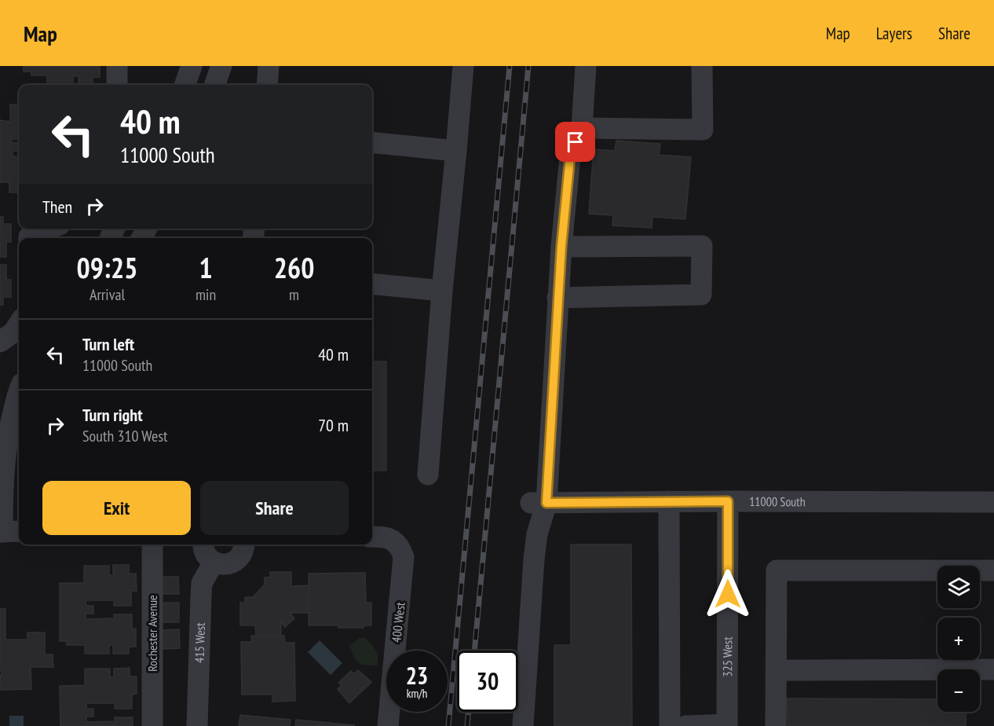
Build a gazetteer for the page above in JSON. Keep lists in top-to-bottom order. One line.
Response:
{"streets":{"street":["11000 South","400 West","Rochester Avenue","415 West","325 West"]},"crossings":[["11000 South","325 West"]],"page":{"header":"Map","nav":["Map","Layers","Share"],"turn":["40 m","11000 South"],"then":"Then","eta":["09:25","Arrival","1","min","260","m"],"list":[{"name":"Turn left","note":"11000 South","value":"40 m"},{"name":"Turn right","note":"South 310 West","value":"70 m"}],"buttons":["Exit","Share"],"map_buttons":["+","−"],"speed":"23 km/h","limit":"30"}}
